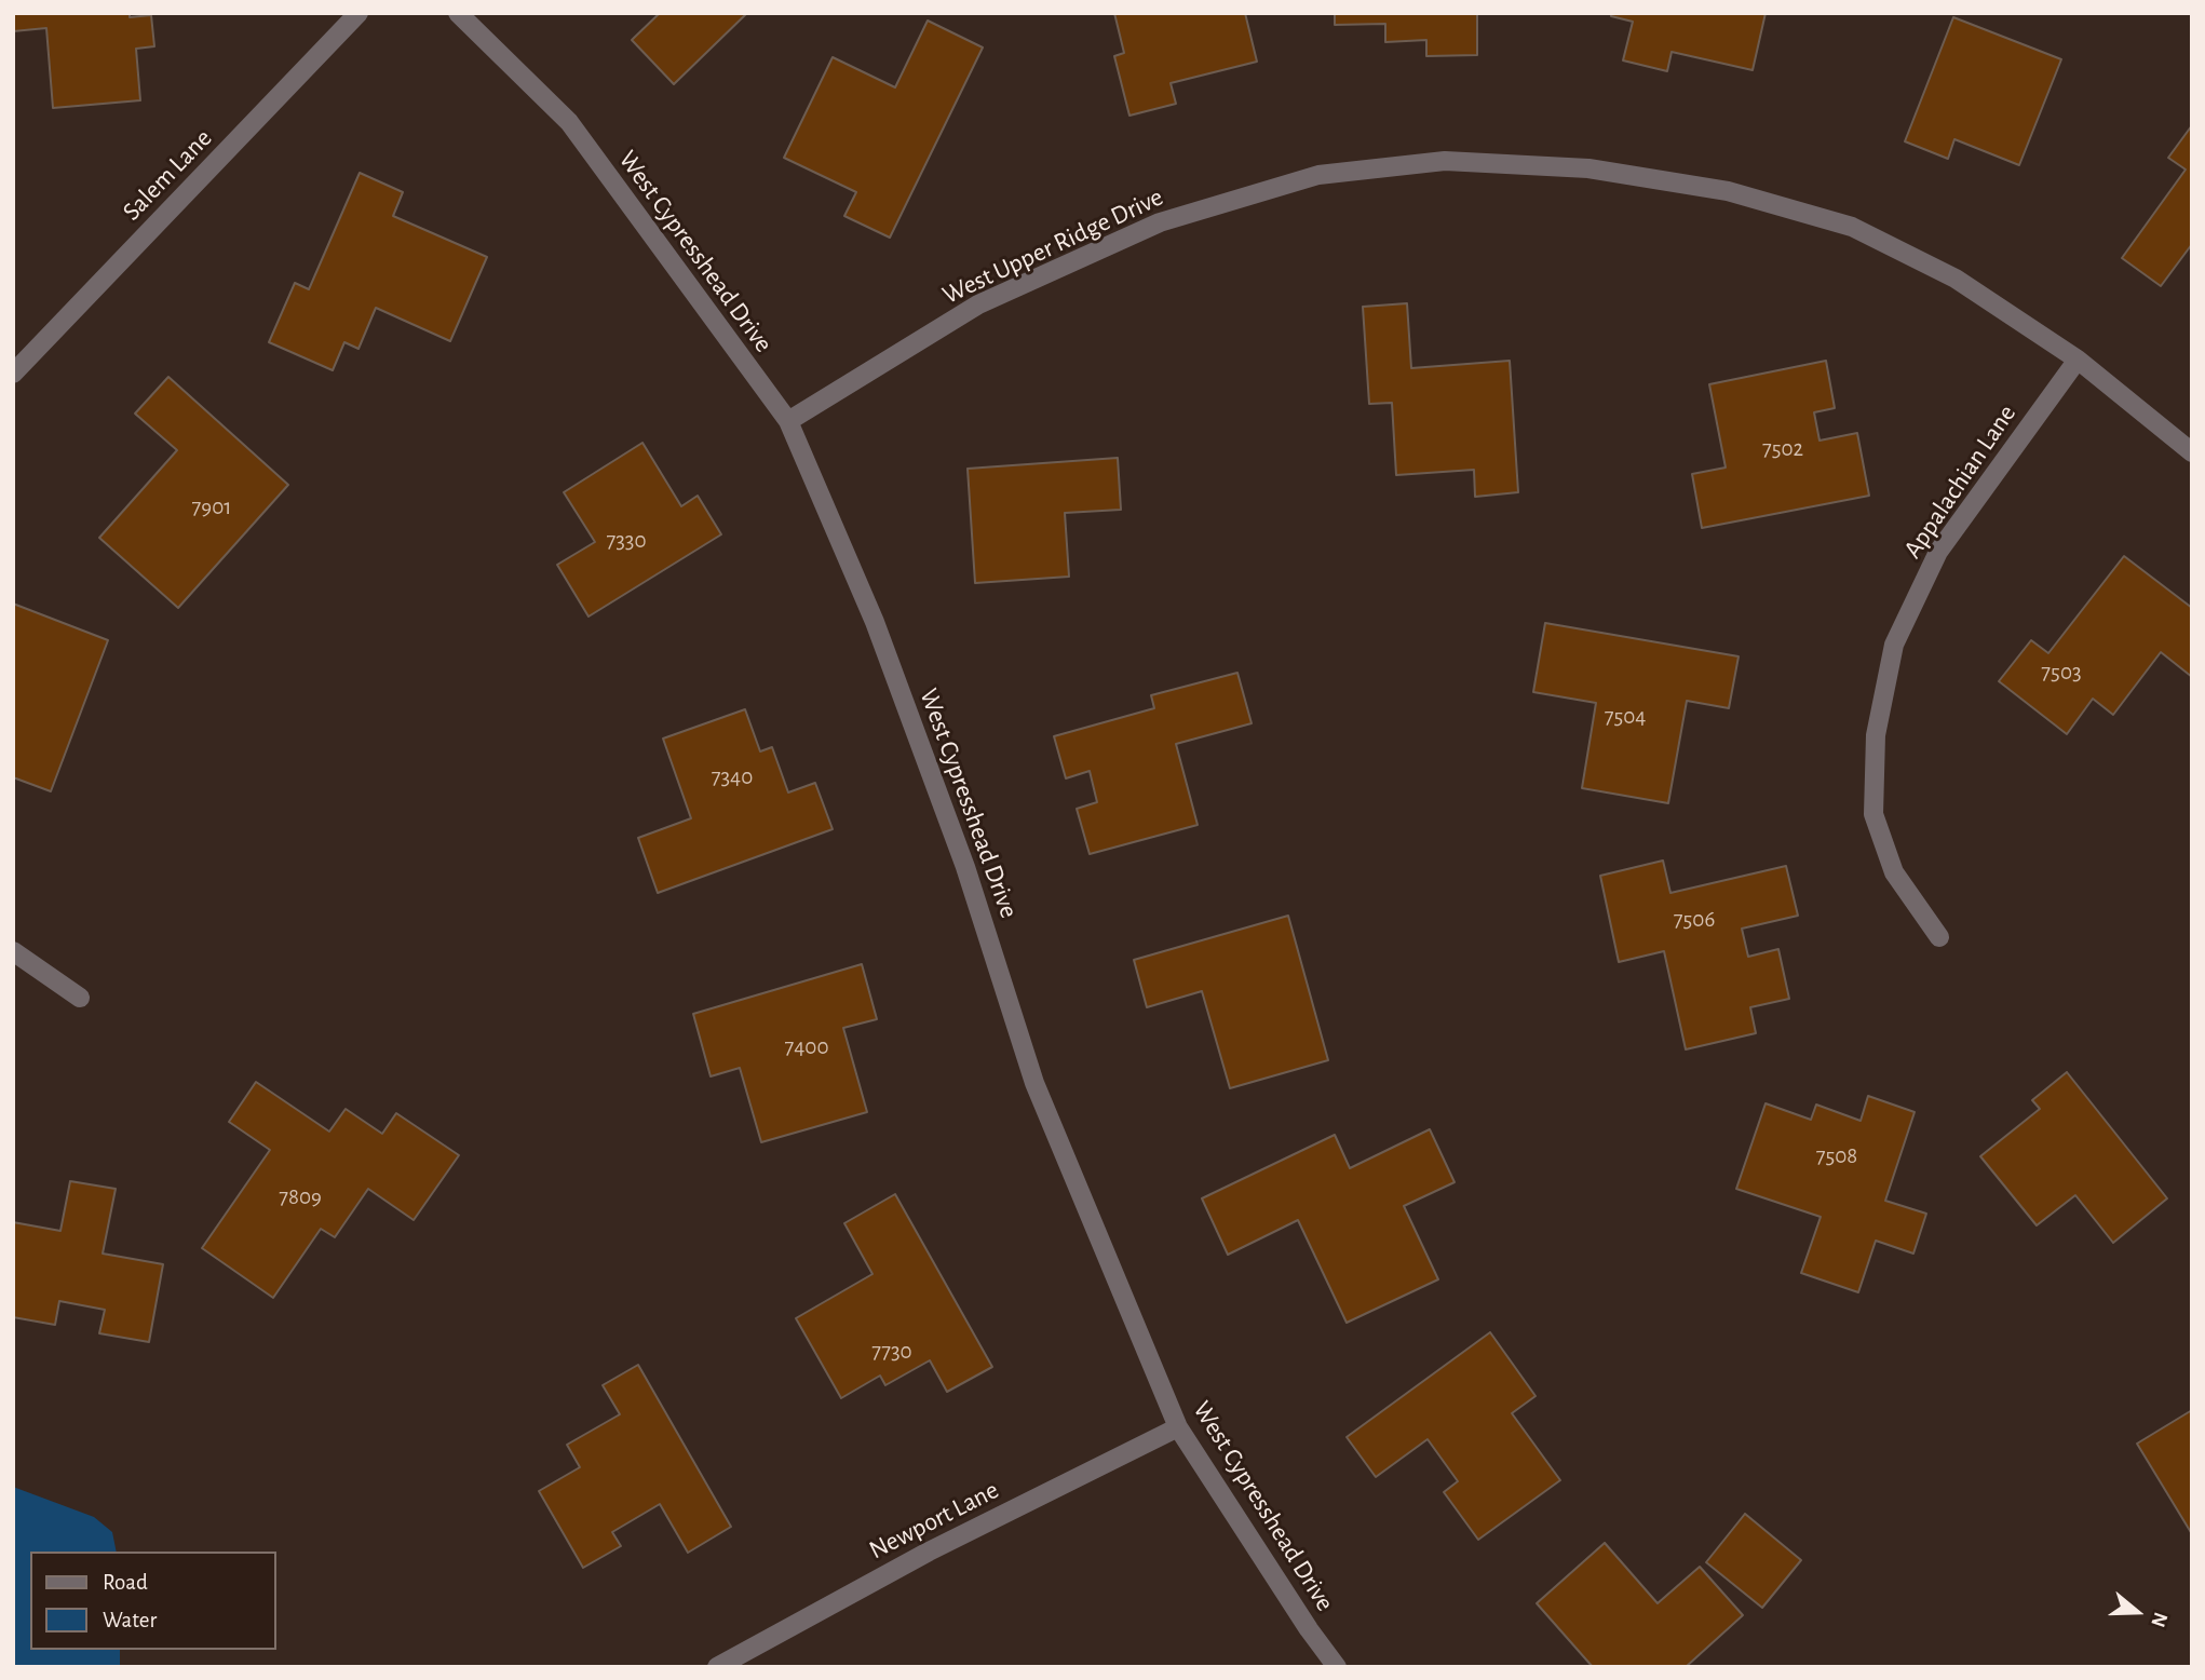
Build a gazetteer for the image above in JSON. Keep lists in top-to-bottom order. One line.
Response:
{"streets":{"street":["Salem Lane","West Upper Ridge Drive","West Cypresshead Drive","Appalachian Lane","Newport Lane"]},"crossings":[["West Upper Ridge Drive","West Cypresshead Drive"],["West Upper Ridge Drive","Appalachian Lane"],["West Cypresshead Drive","Newport Lane"]],"house_numbers":["7502","7901","7330","7503","7504","7340","7506","7400","7508","7809","7730"],"legend":["Road","Water"],"north":"right"}
